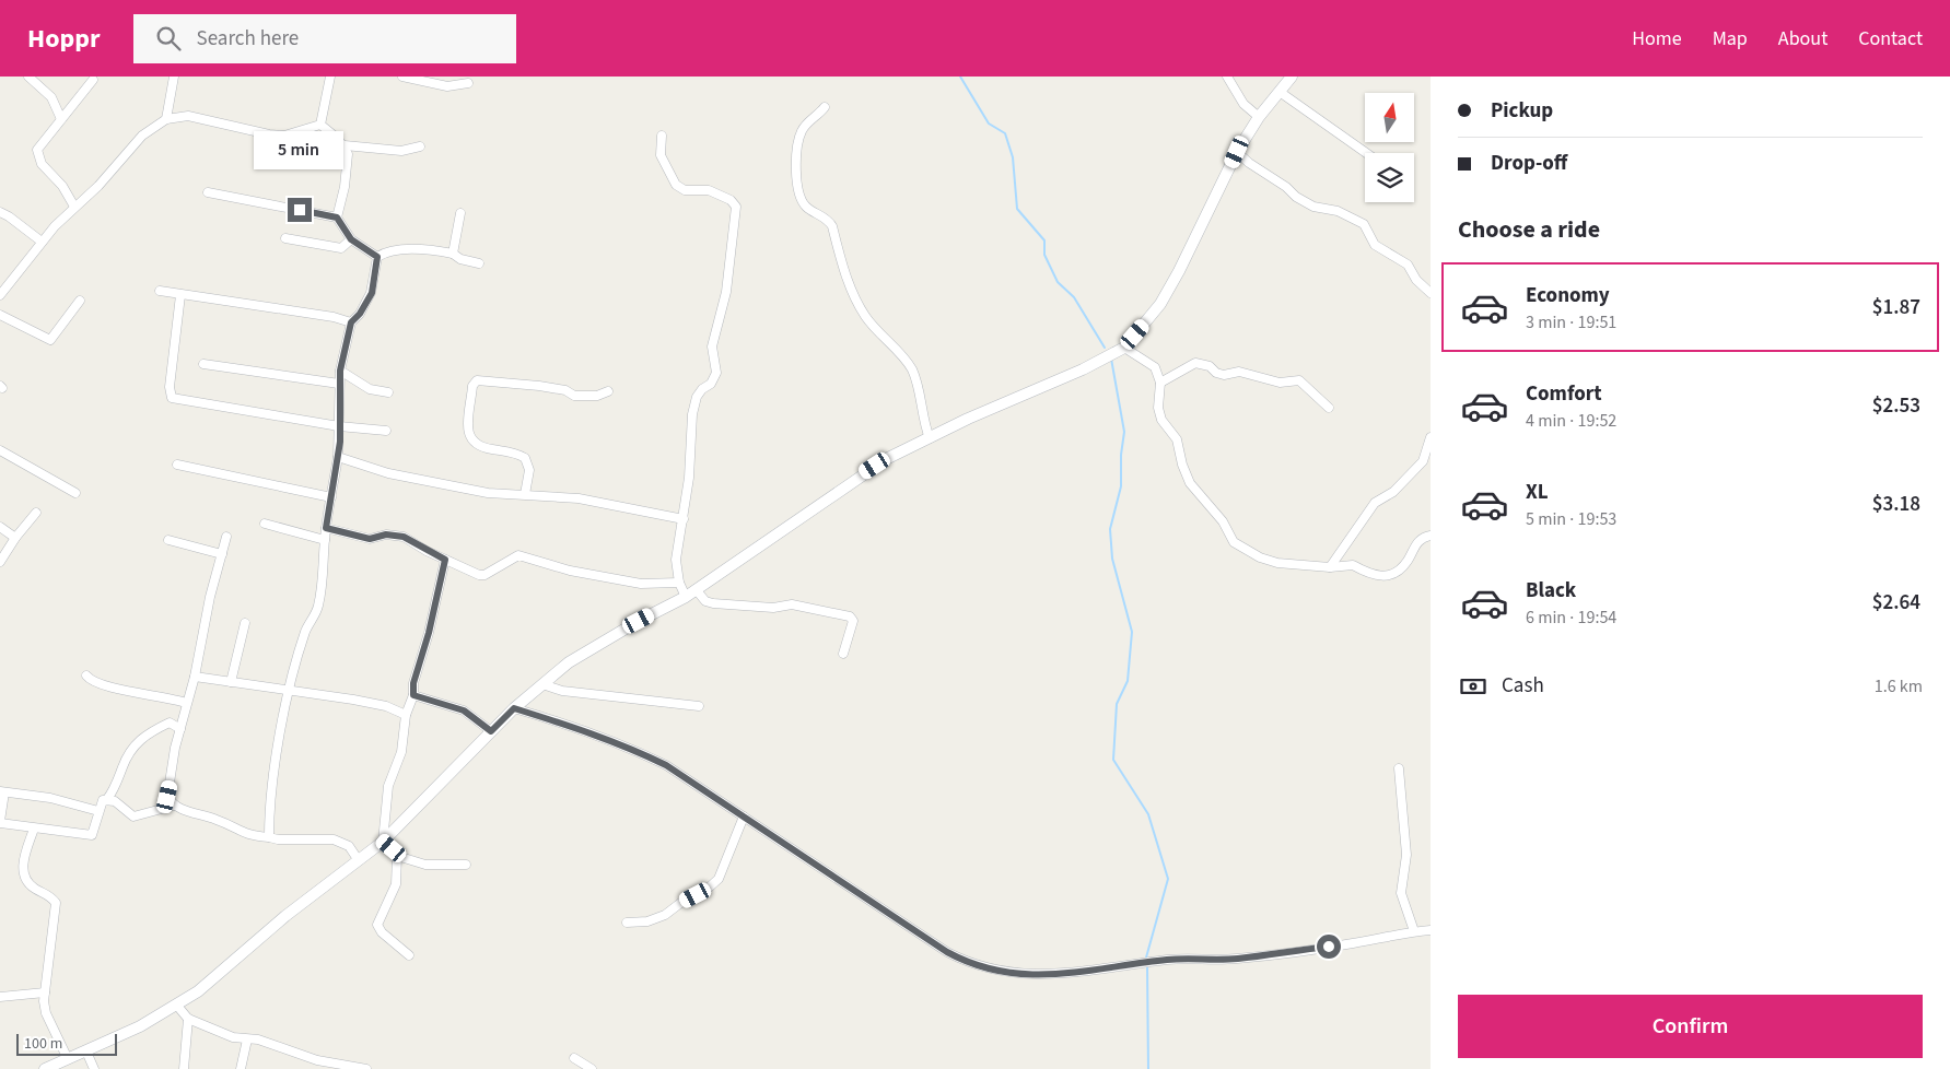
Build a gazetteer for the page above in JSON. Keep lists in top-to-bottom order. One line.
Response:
{"scale_bar":"100 m","north":"top","page":{"header":"Hoppr","search":"Search here","nav":["Home","Map","About","Contact"],"banner":["Pickup","Drop-off"],"bubble":"5 min","heading":"Choose a ride","list":[{"name":"Economy","note":"3 min · 19:51","value":"$1.87"},{"name":"Comfort","note":"4 min · 19:52","value":"$2.53"},{"name":"XL","note":"5 min · 19:53","value":"$3.18"},{"name":"Black","note":"6 min · 19:54","value":"$2.64"}],"pay":["Cash","1.6 km"],"buttons":"Confirm","scale":"100 m"}}
